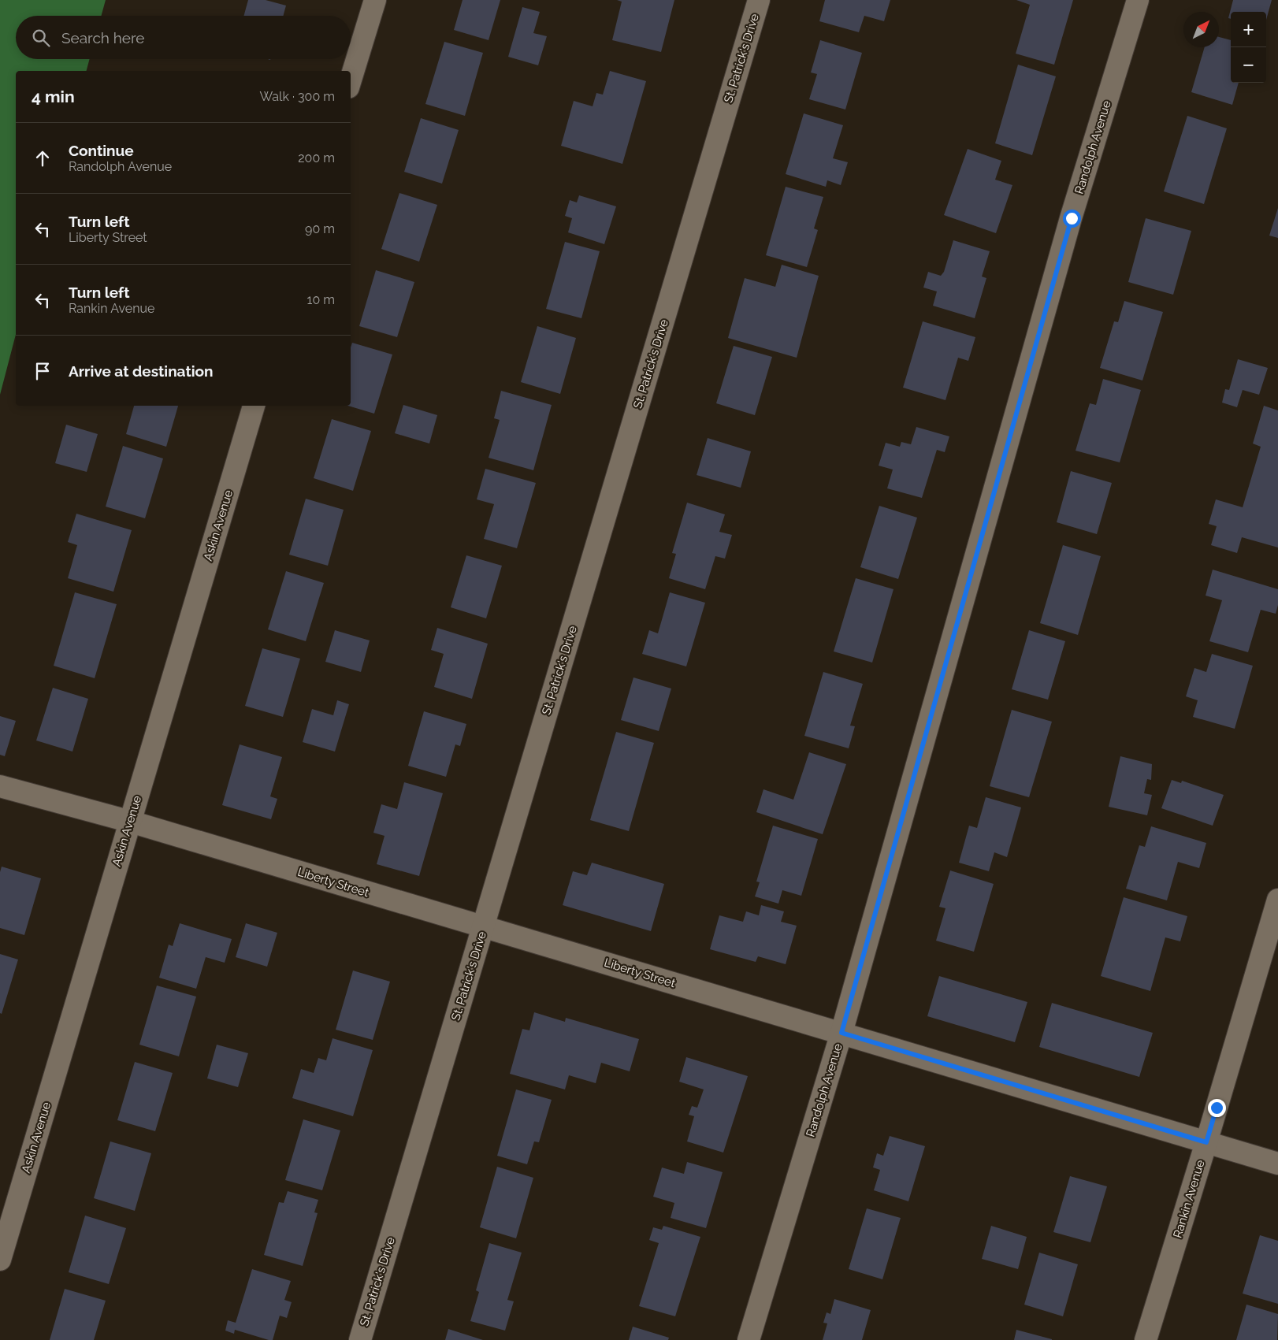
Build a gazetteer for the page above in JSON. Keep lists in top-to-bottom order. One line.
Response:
{"streets":{"street":["St. Patrick's Drive","Randolph Avenue","Askin Avenue","Liberty Street","Rankin Avenue"]},"crossings":[["St. Patrick's Drive","Liberty Street"],["Randolph Avenue","Liberty Street"],["Askin Avenue","Liberty Street"],["Liberty Street","Rankin Avenue"]],"north":"top right","page":{"map_buttons":["+","−"],"search":"Search here","heading":["4 min","Walk · 300 m"],"list":[["Continue","Randolph Avenue","200 m"],["Turn left","Liberty Street","90 m"],["Turn left","Rankin Avenue","10 m"],"Arrive at destination"]}}
